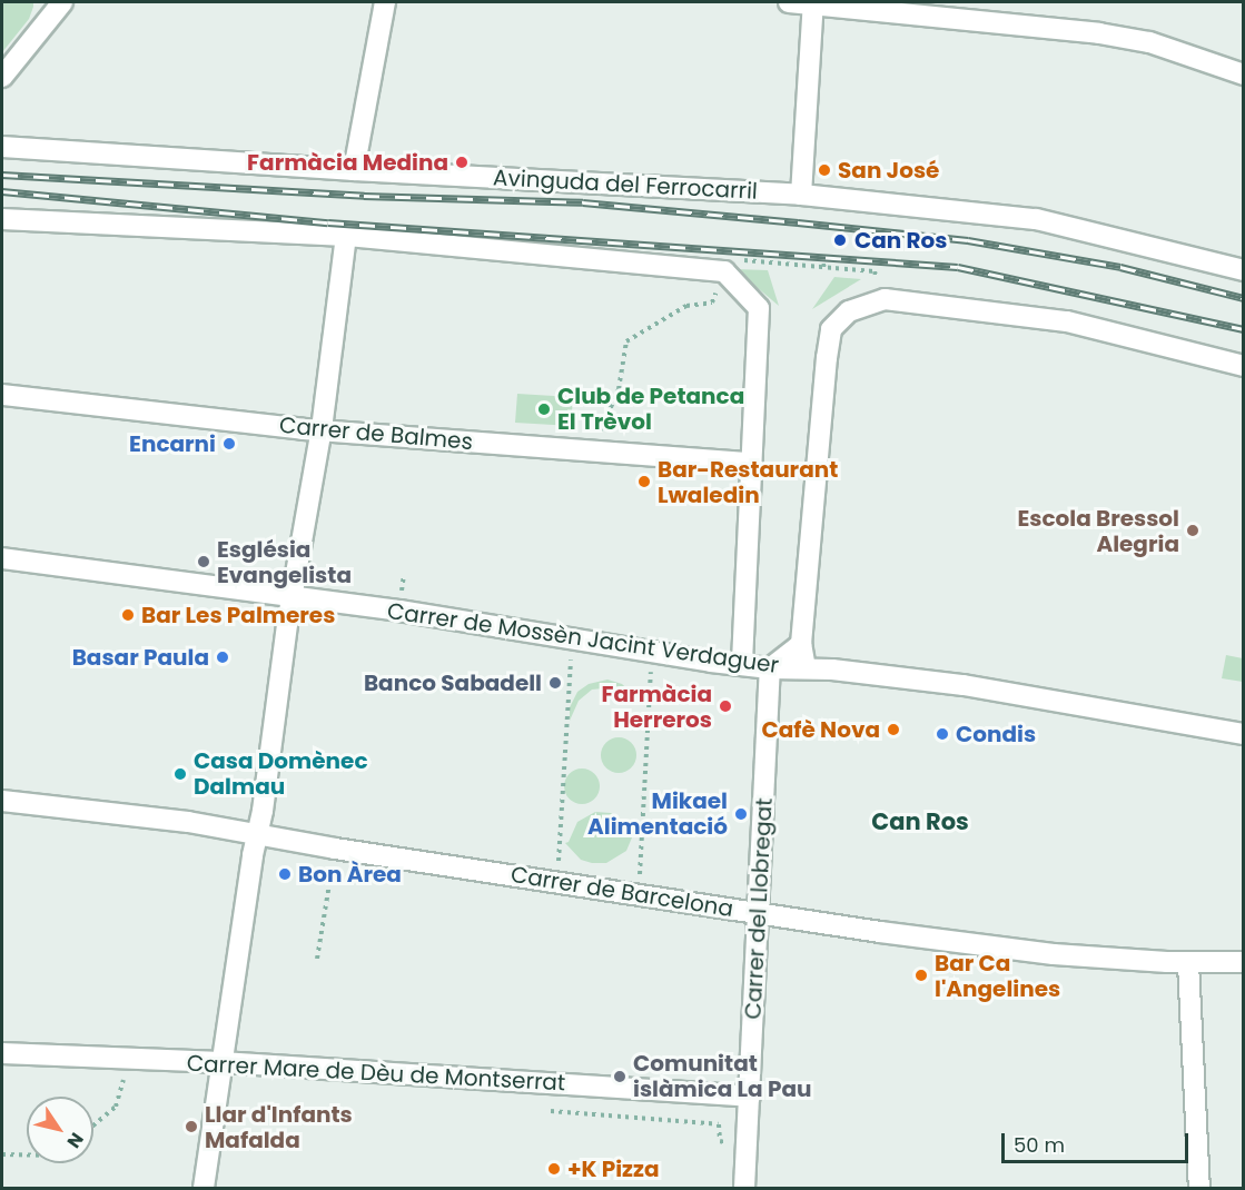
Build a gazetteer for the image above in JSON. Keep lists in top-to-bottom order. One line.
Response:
{"streets":{"street":["Avinguda del Ferrocarril","Carrer de Balmes","Carrer de Mossèn Jacint Verdaguer","Carrer de Barcelona","Carrer del Llobregat","Carrer Mare de Dèu de Montserrat"]},"crossings":[["Carrer de Mossèn Jacint Verdaguer","Carrer del Llobregat"],["Carrer de Barcelona","Carrer del Llobregat"],["Carrer del Llobregat","Carrer Mare de Dèu de Montserrat"]],"districts":["Can Ros"],"places":["Farmàcia Medina","San José","Can Ros","Club de Petanca El Trèvol","Encarni","Bar-Restaurant Lwaledin","Escola Bressol Alegria","Església Evangelista","Bar Les Palmeres","Basar Paula","Banco Sabadell","Farmàcia Herreros","Cafè Nova","Condis","Casa Domènec Dalmau","Mikael Alimentació","Bon Àrea","Bar Ca l'Angelines","Comunitat islàmica La Pau","Llar d'Infants Mafalda","+K Pizza"],"scale_bar":"50 m","north":"bottom right"}
